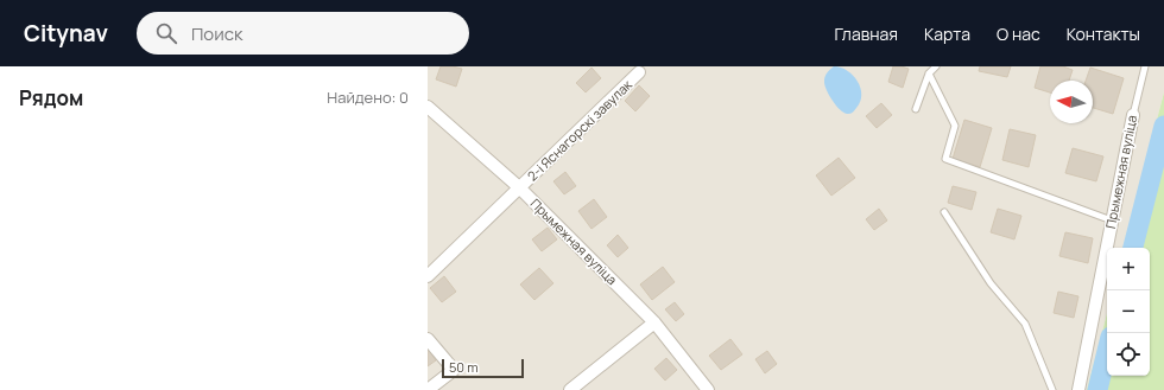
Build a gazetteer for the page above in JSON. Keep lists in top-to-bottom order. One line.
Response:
{"streets":{"street":["2-і Яснагорскі завулак","Прымежная вуліца"]},"crossings":[["2-і Яснагорскі завулак","Прымежная вуліца"]],"scale_bar":"50 m","north":"left","page":{"header":"Citynav","search":"Поиск","nav":["Главная","Карта","О нас","Контакты"],"heading":["Рядом","Найдено: 0"],"map_buttons":["+","−"],"scale":"50 m"}}
